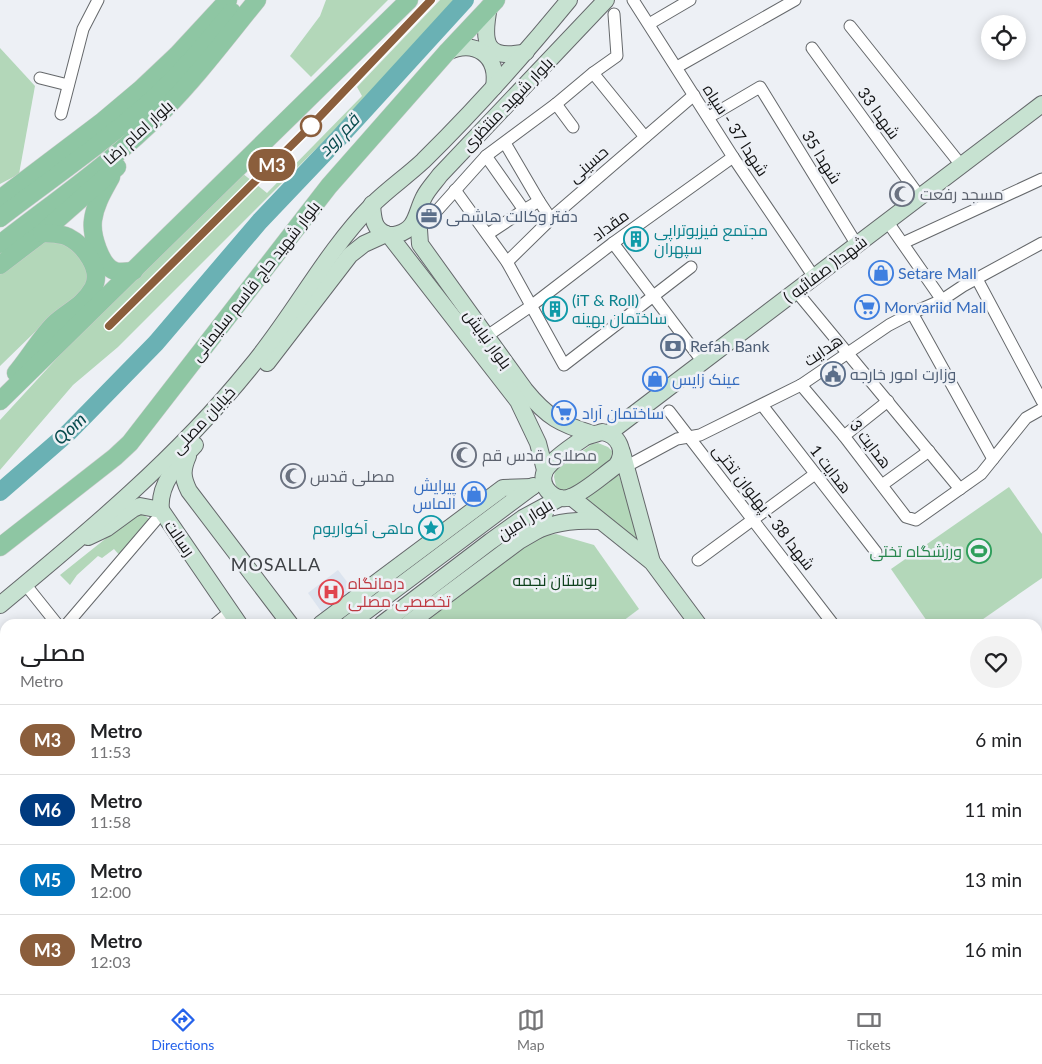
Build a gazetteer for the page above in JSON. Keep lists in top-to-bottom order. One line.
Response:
{"streets":{"main road":["بلوار شهید منتظری","بلوار امام رضا","شهدا( صفائیه )","بلوار شهید حاج قاسم سلیمانی","بلوار نیایش","خیابان مصلی","بلوار امین","رسالت"],"street":["شهدا 33","شهدا 37 - سپاه","شهدا 35","حسینی","مقداد","هدایت","هدایت 3","هدایت 1","شهدا 38 - پهلوان تختی"]},"crossings":[["بلوار شهید منتظری","بلوار نیایش"],["بلوار شهید منتظری","خیابان مصلی"],["شهدا 33","شهدا( صفائیه )"],["شهدا 37 - سپاه","شهدا 35"],["شهدا 37 - سپاه","حسینی"],["شهدا 37 - سپاه","مقداد"],["شهدا 37 - سپاه","شهدا( صفائیه )"],["شهدا 35","شهدا( صفائیه )"],["مقداد","بلوار نیایش"],["شهدا( صفائیه )","بلوار نیایش"],["شهدا( صفائیه )","بلوار امین"],["بلوار نیایش","خیابان مصلی"],["بلوار نیایش","بلوار امین"],["هدایت","هدایت 3"],["هدایت","هدایت 1"],["هدایت","شهدا 38 - پهلوان تختی"],["هدایت","بلوار امین"],["خیابان مصلی","رسالت"]],"districts":["MOSALLA"],"water":["قم رود","Qom"],"parks":["بوستان نجمه"],"places":{"mosque":["مسجد رفعت","مصلای قدس قم","مصلی قدس"],"office":["دفتر وکالت هاشمی"],"building":["مجتمع فیزیوتراپی سپهران","(iT & Roll) ساختمان بهینه"],"shop":["Setare Mall","عینک زایس","پیرایش الماس"],"supermarket":["Morvariid Mall","ساختمان آراد"],"bank":["Refah Bank"],"public building":["وزارت امور خارجه"],"place":["ماهی آکواریوم"],"sports":["ورزشگاه تختی"],"hospital":["درمانگاه تخصصی مصلی"]},"lines":["metro line M3"],"page":{"on_map":"M3","heading":["مصلی","Metro"],"list":[{"mark":"M3","name":"Metro","note":"11:53","value":"6 min"},{"mark":"M6","name":"Metro","note":"11:58","value":"11 min"},{"mark":"M5","name":"Metro","note":"12:00","value":"13 min"},{"mark":"M3","name":"Metro","note":"12:03","value":"16 min"}],"tabs":["Directions","Map","Tickets"]}}
